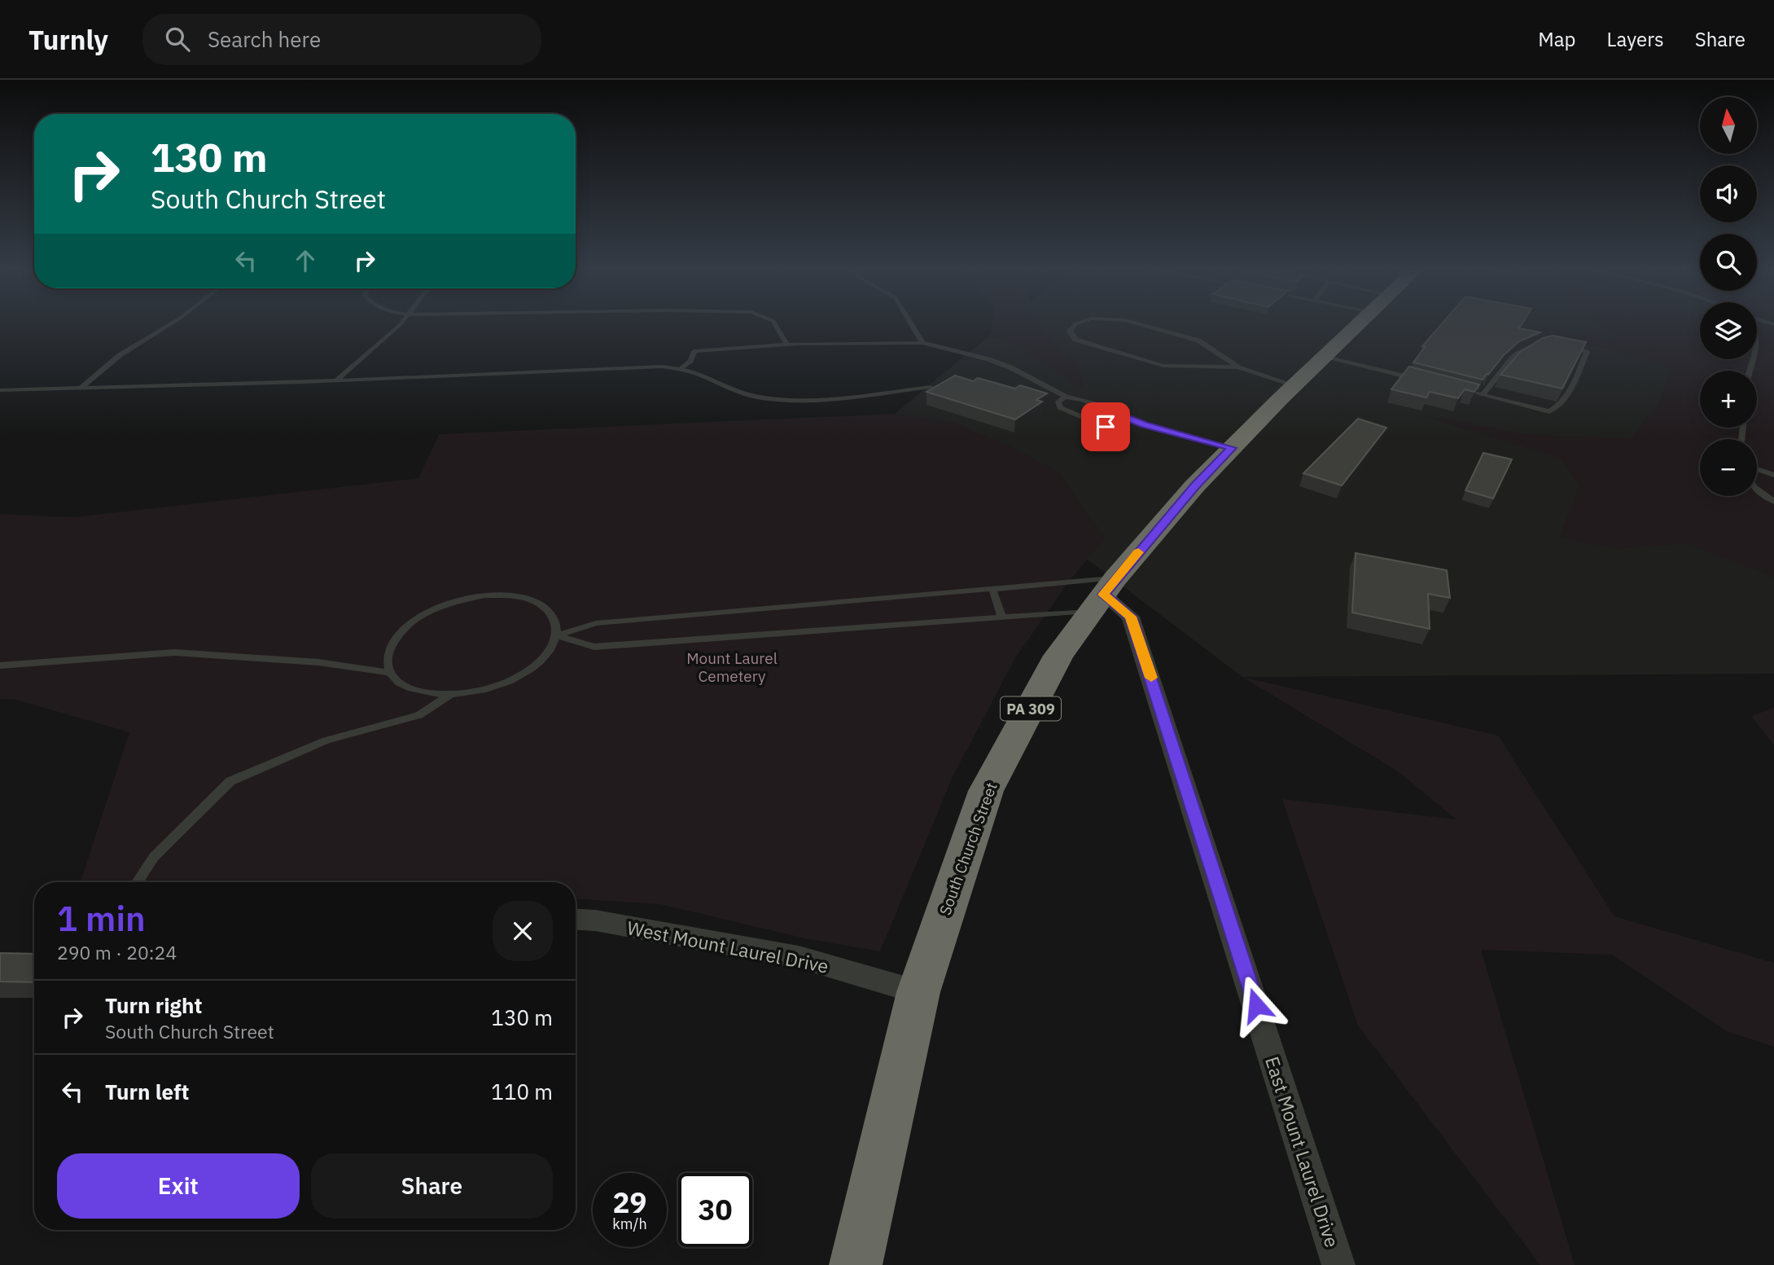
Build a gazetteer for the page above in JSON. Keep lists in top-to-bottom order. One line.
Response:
{"streets":{"highway":["PA 309","South Church Street"],"street":["West Mount Laurel Drive","East Mount Laurel Drive"]},"crossings":[["South Church Street","West Mount Laurel Drive"],["South Church Street","East Mount Laurel Drive"]],"parks":["Mount Laurel Cemetery"],"north":"top","page":{"header":"Turnly","search":"Search here","nav":["Map","Layers","Share"],"map_buttons":["+","−"],"turn":["130 m","South Church Street"],"heading":["1 min","290 m · 20:24"],"list":[{"name":"Turn right","note":"South Church Street","value":"130 m"},{"name":"Turn left","value":"110 m"}],"buttons":["Exit","Share"],"speed":"29 km/h","limit":"30"}}
